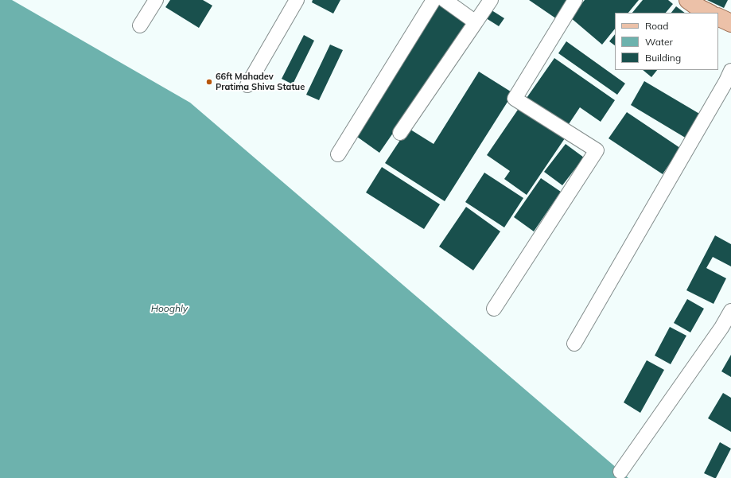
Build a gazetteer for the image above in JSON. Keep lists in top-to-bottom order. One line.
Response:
{"water":["Hooghly"],"places":["66ft Mahadev Pratima Shiva Statue"],"legend":["Road","Water","Building"]}
